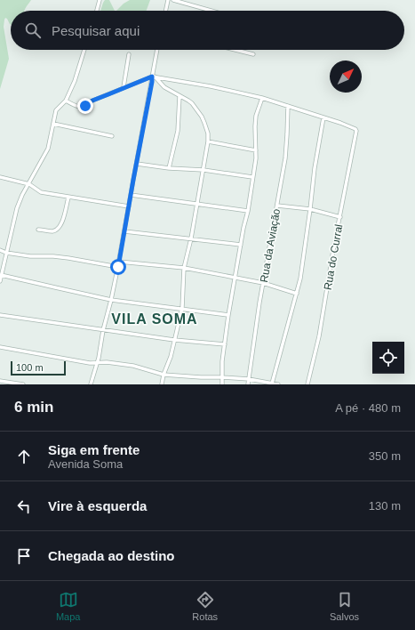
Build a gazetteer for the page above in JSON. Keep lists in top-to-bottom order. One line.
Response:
{"streets":{"street":["Rua da Aviação","Rua do Curral"]},"districts":["VILA SOMA"],"scale_bar":"100 m","north":"top right","page":{"search":"Pesquisar aqui","scale":"100 m","heading":["6 min","A pé · 480 m"],"list":[["Siga em frente","Avenida Soma","350 m"],["Vire à esquerda","130 m"],"Chegada ao destino"],"nav":["Mapa","Rotas","Salvos"]}}
